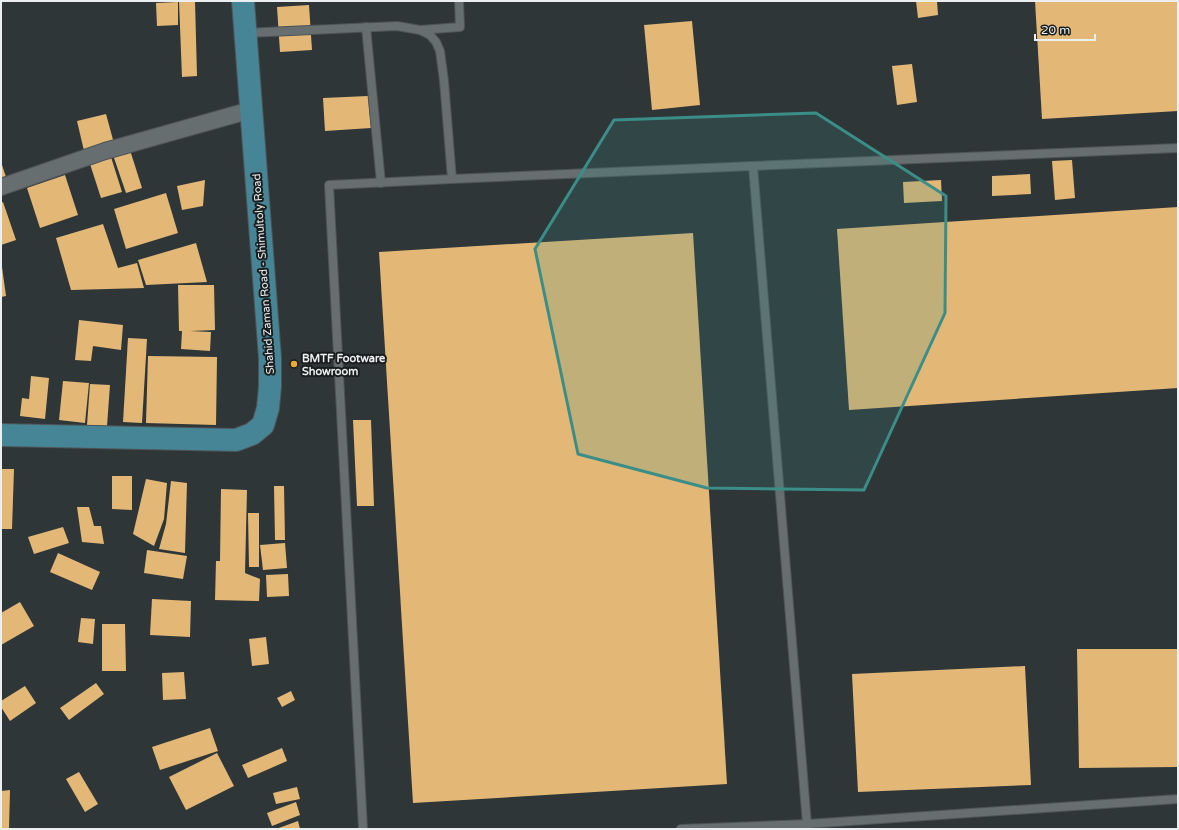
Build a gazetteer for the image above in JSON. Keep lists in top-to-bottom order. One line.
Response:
{"streets":{"main road":["Shahid Zaman Road - Shimultoly Road"]},"places":["BMTF Footware Showroom"],"scale_bar":"20 m"}
